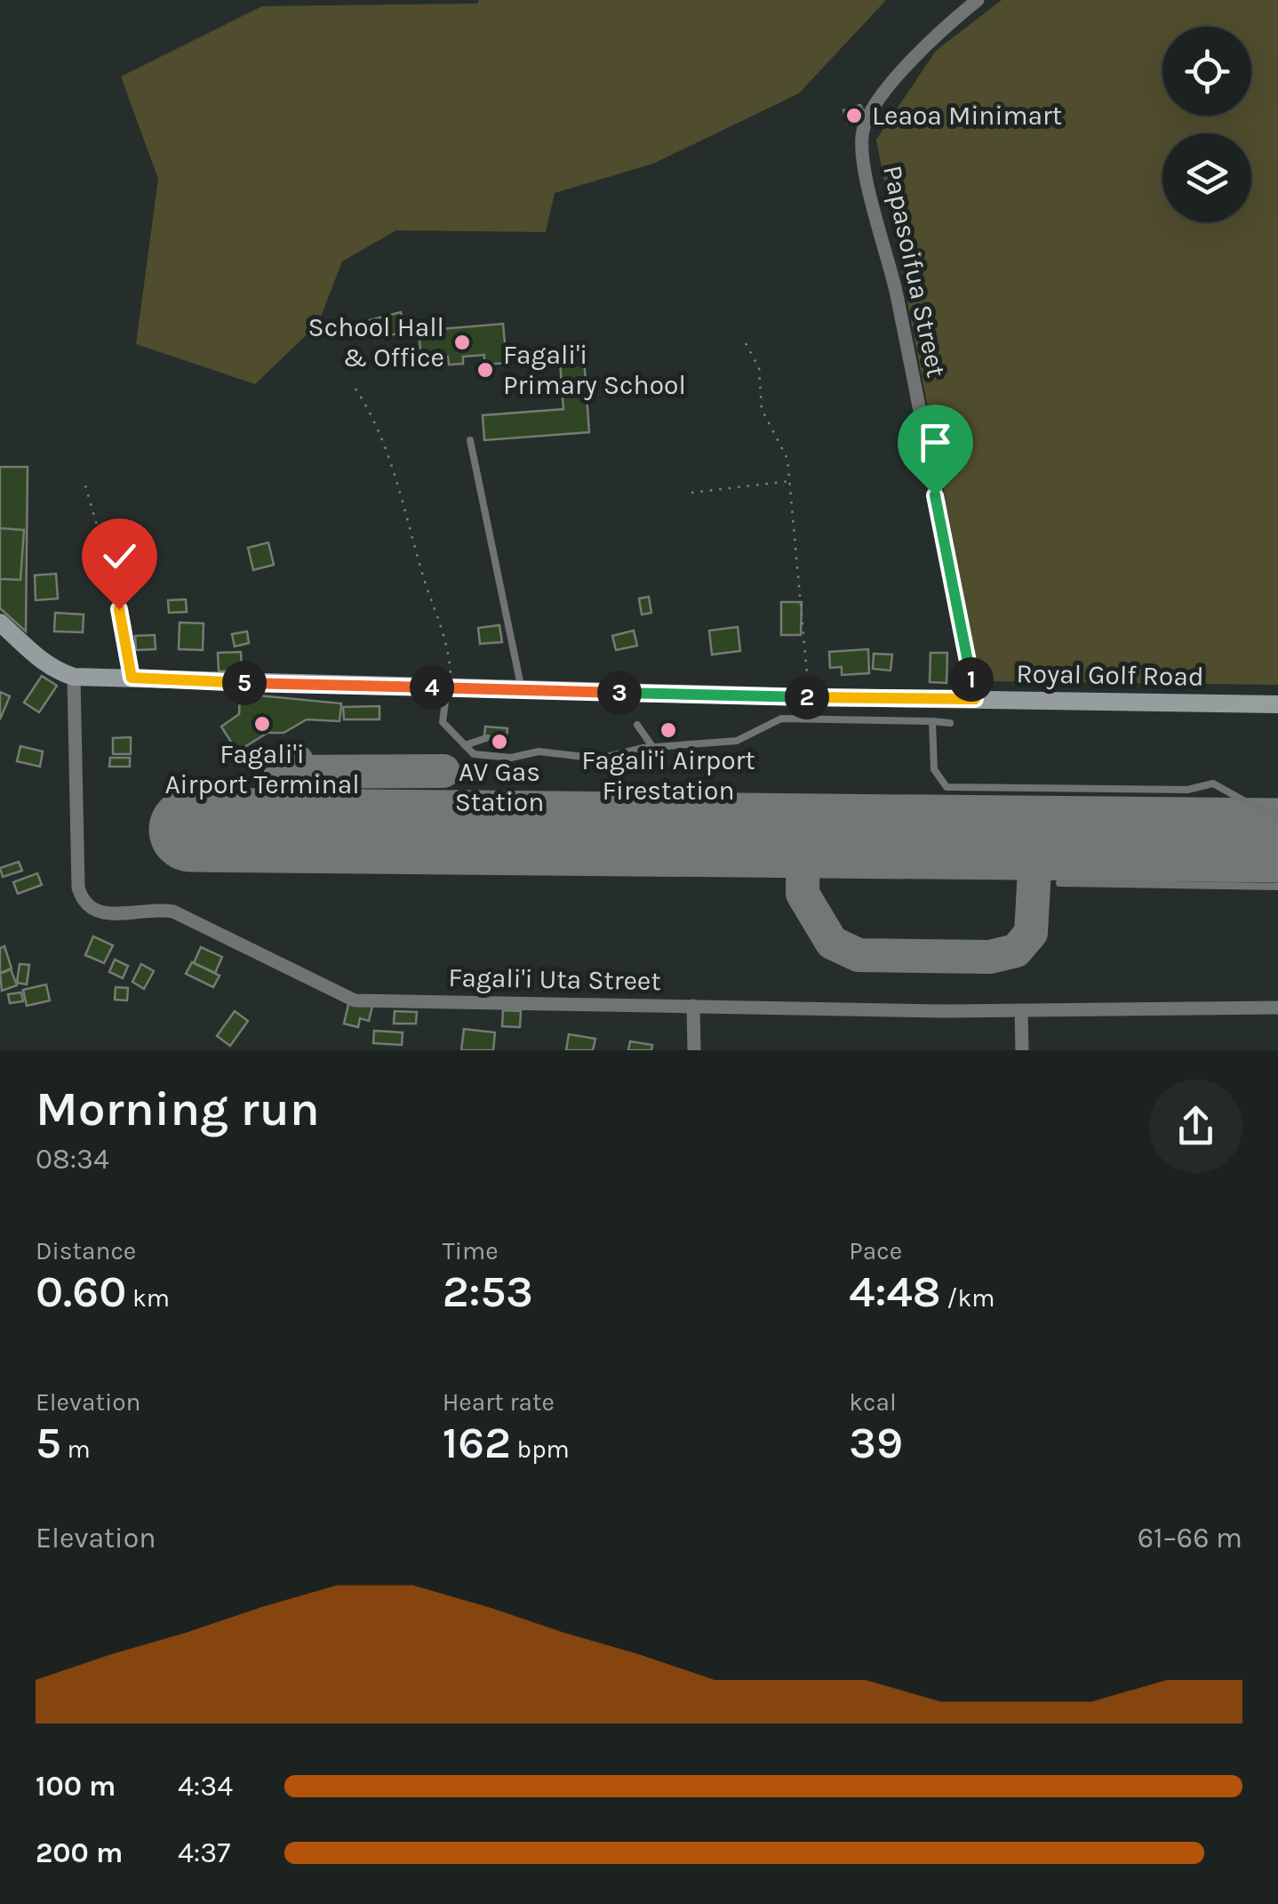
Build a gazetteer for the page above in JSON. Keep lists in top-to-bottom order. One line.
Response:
{"streets":{"main road":["Royal Golf Road"],"street":["Papasoifua Street","Fagali'i Uta Street"]},"crossings":[["Papasoifua Street","Royal Golf Road"],["Royal Golf Road","Fagali'i Uta Street"]],"places":["Leaoa Minimart","School Hall & Office","Fagali'i Primary School","Fagali'i Airport Terminal","Fagali'i Airport Firestation","AV Gas Station"],"page":{"pins":["1","5","4","3","2"],"heading":["Morning run","08:34"],"stats":[["Distance","0.60 km"],["Time","2:53"],["Pace","4:48 /km"],["Elevation","5 m"],["Heart rate","162 bpm"],["kcal","39"]],"chart":["Elevation","61–66 m"],"list":[{"name":"100 m","note":"4:34"},{"name":"200 m","note":"4:37"}]}}
